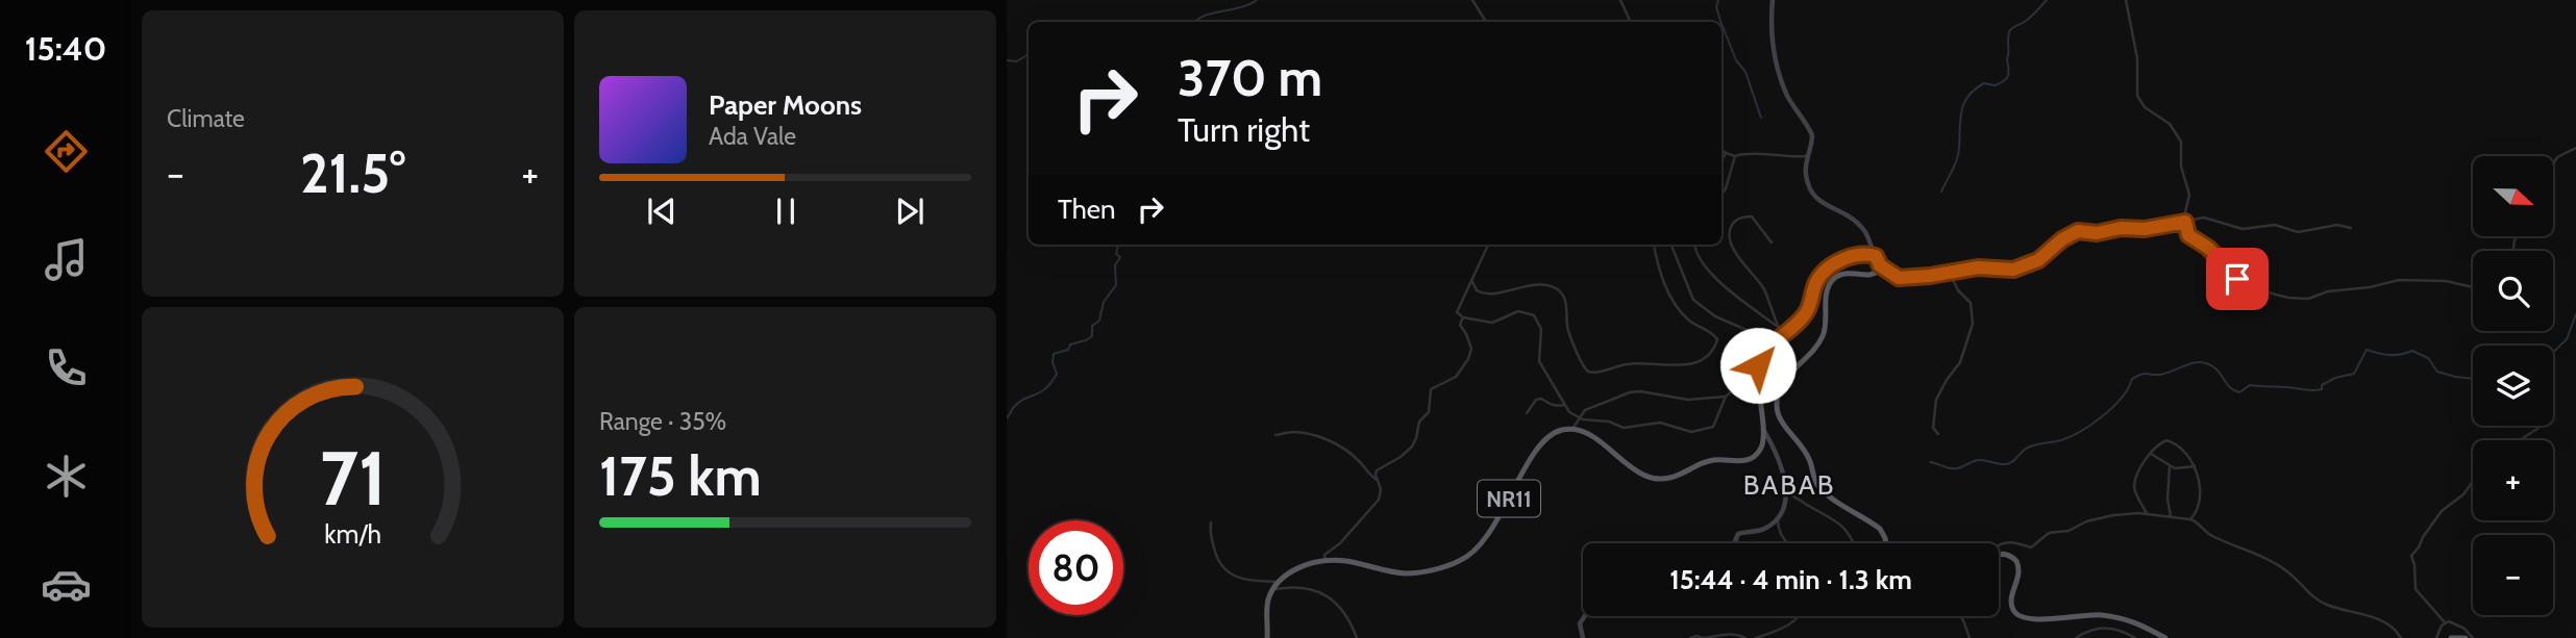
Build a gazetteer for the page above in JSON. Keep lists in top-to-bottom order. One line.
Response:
{"streets":{"highway":["NR11"]},"districts":["BABAB"],"north":"right","page":{"tabs":"15:40","tile":["Climate",["Range · 35%","175 km"]],"turn":["370 m","Turn right"],"song":["Paper Moons","Ada Vale"],"heat":["−","21.5°","+"],"map_buttons":["+","−"],"then":"Then","limit":"80","trip":"15:44 · 4 min · 1.3 km","gauge":["71","km/h"]}}
